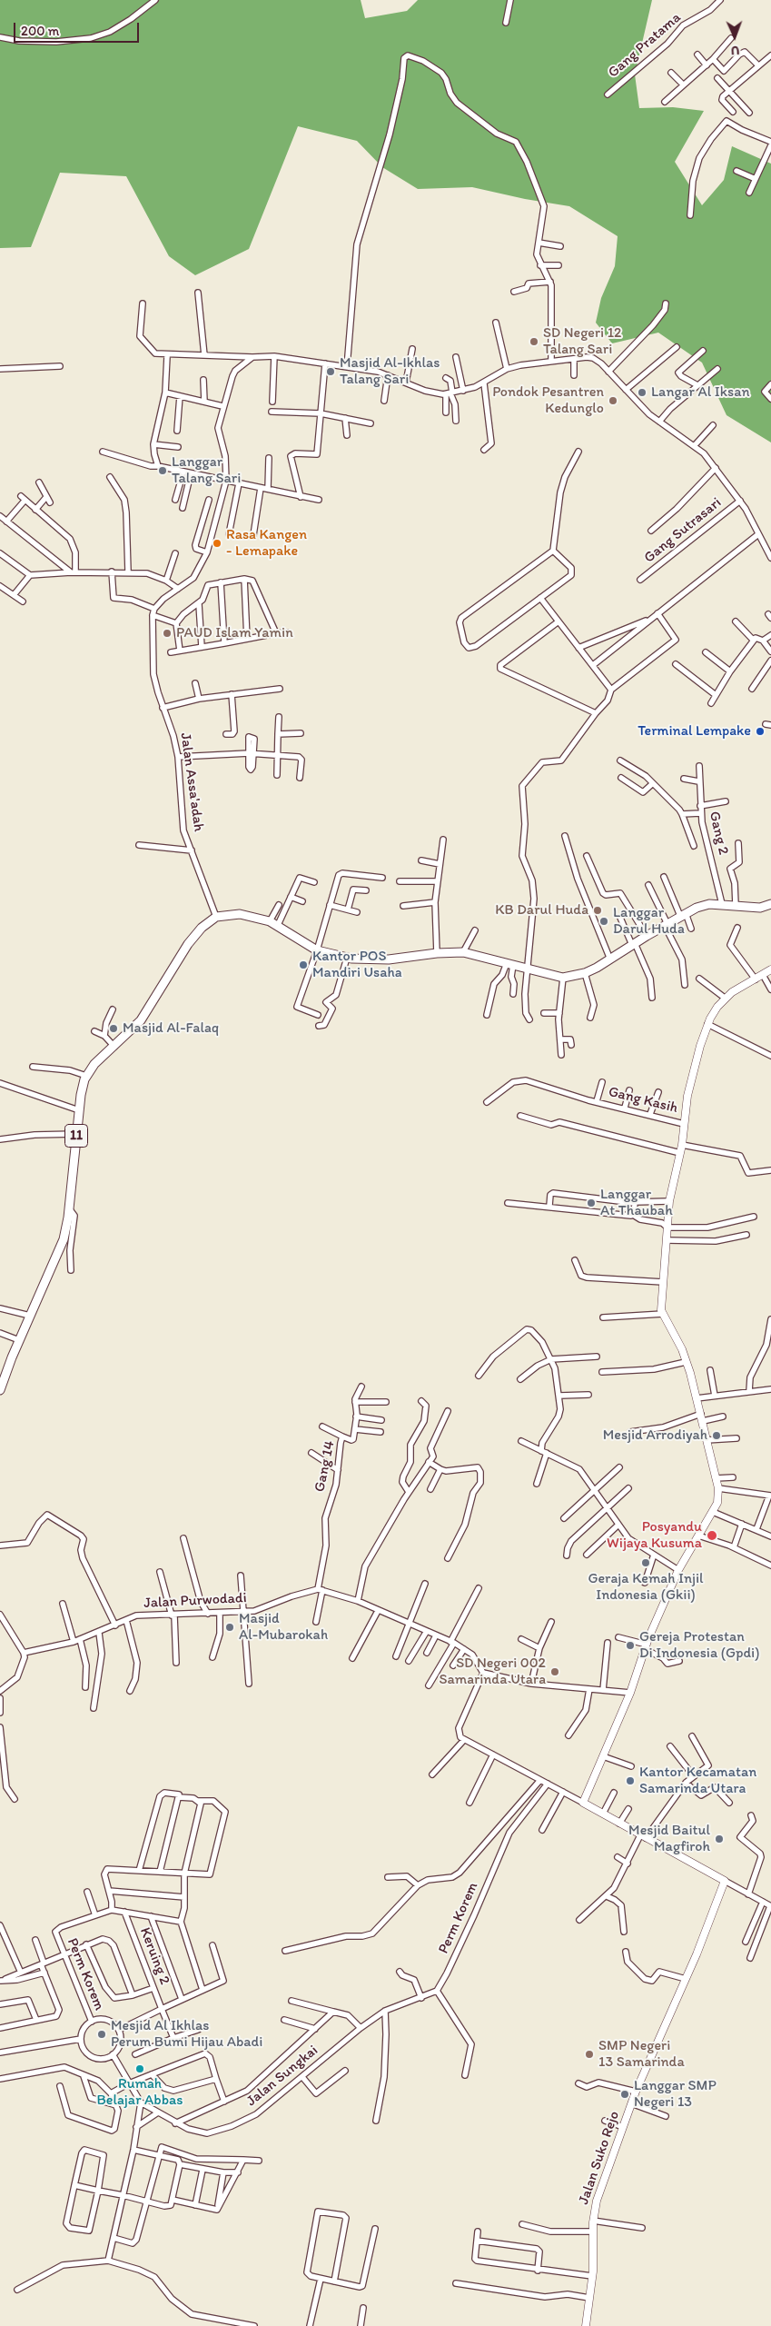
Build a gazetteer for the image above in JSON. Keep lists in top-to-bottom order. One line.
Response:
{"streets":{"highway":["11"],"main road":["Jalan Suko Rejo"],"street":["Gang Pratama","Gang Sutrasari","Jalan Assa'adah","Gang 2","Gang Kasih","Gang 14","Jalan Purwodadi","Perm Korem","Keruing 2","Jalan Sungkai"]},"crossings":[["Jalan Assa'adah","11"],["Gang 14","Jalan Purwodadi"]],"places":["SD Negeri 12 Talang Sari","Masjid Al-Ikhlas Talang Sari","Langar Al Iksan","Pondok Pesantren Kedunglo","Langgar Talang Sari","Rasa Kangen - Lemapake","PAUD Islam Yamin","Terminal Lempake","KB Darul Huda","Langgar Darul Huda","Kantor POS Mandiri Usaha","Masjid Al-Falaq","Langgar At Thaubah","Mesjid Arrodiyah","Posyandu Wijaya Kusuma","Geraja Kemah Injil Indonesia (Gkii)","Masjid Al-Mubarokah","Gereja Protestan Di Indonesia (Gpdi)","SD Negeri 002 Samarinda Utara","Kantor Kecamatan Samarinda Utara","Mesjid Baitul Magfiroh","Mesjid Al Ikhlas Perum Bumi Hijau Abadi","SMP Negeri 13 Samarinda","Rumah Belajar Abbas","Langgar SMP Negeri 13"],"scale_bar":"200 m","north":"bottom"}
